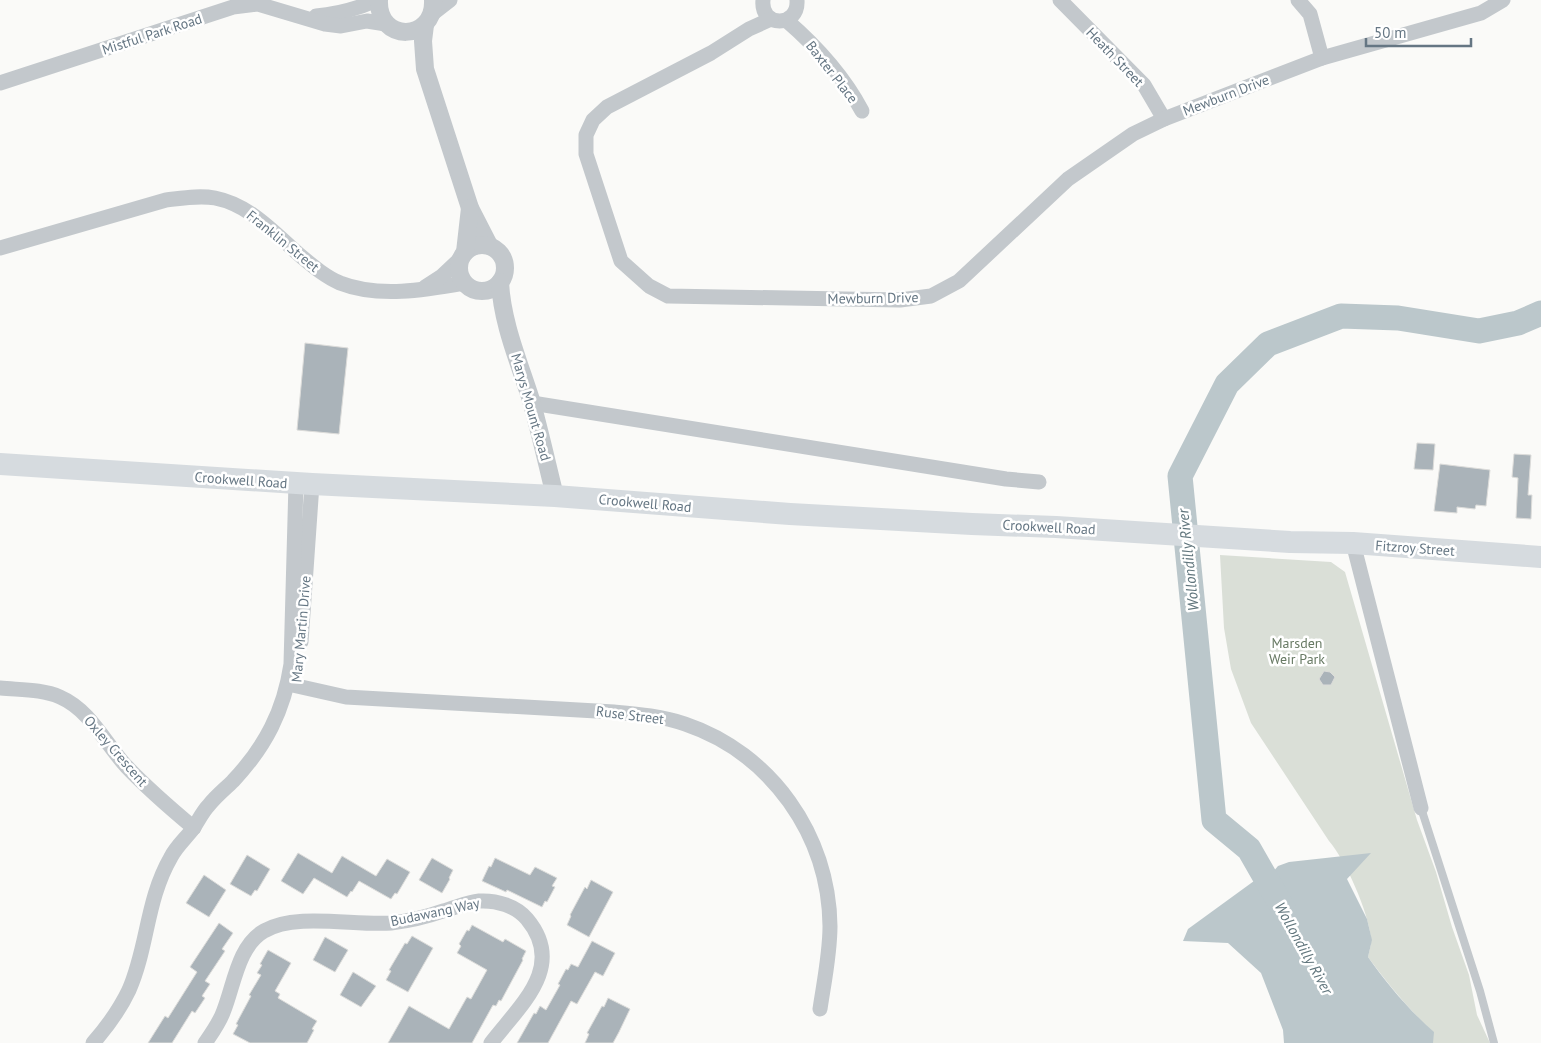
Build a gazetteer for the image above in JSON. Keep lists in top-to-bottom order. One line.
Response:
{"streets":{"main road":["Crookwell Road","Fitzroy Street"],"street":["Mistful Park Road","Heath Street","Baxter Place","Mewburn Drive","Franklin Street","Marys Mount Road","Mary Martin Drive","Ruse Street","Oxley Crescent","Budawang Way"]},"crossings":[["Heath Street","Mewburn Drive"],["Franklin Street","Marys Mount Road"],["Marys Mount Road","Crookwell Road"],["Crookwell Road","Fitzroy Street"],["Crookwell Road","Mary Martin Drive"],["Mary Martin Drive","Ruse Street"],["Mary Martin Drive","Oxley Crescent"]],"water":["Wollondilly River"],"parks":["Marsden Weir Park"],"scale_bar":"50 m"}
